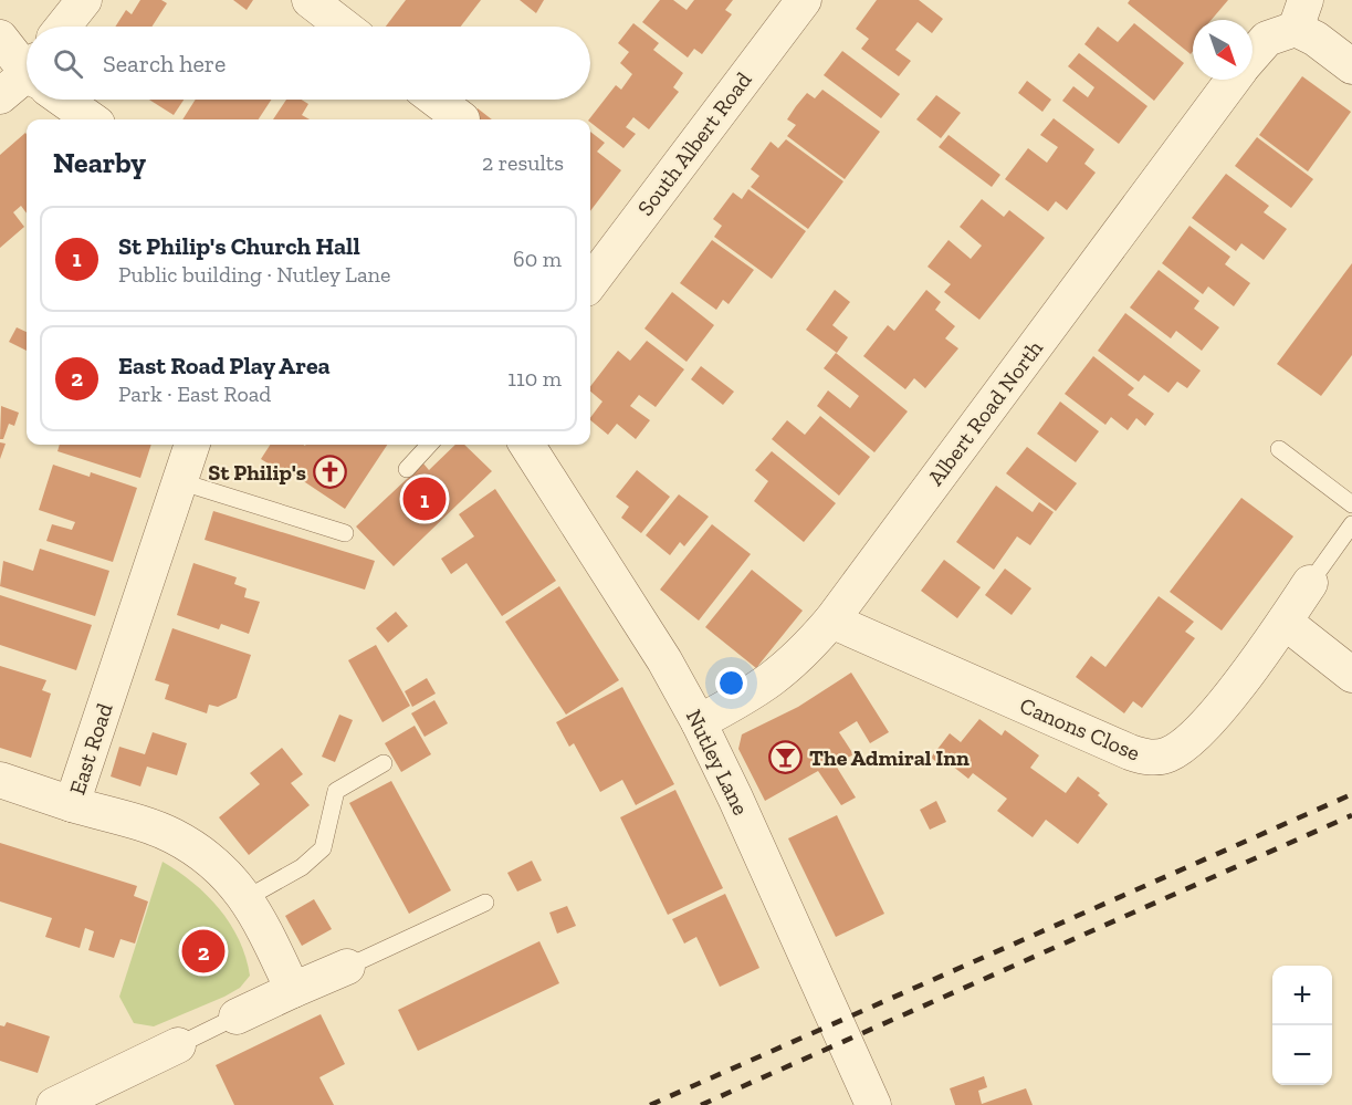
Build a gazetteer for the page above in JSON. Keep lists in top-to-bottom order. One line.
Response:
{"streets":{"street":["South Albert Road","Albert Road North","Canons Close","East Road","Nutley Lane"]},"crossings":[["Albert Road North","Canons Close"],["Albert Road North","Nutley Lane"]],"places":{"church":["St Philip's"],"bar":["The Admiral Inn"]},"north":"bottom right","page":{"search":"Search here","heading":["Nearby","2 results"],"list":[{"mark":"1","name":"St Philip's Church Hall","note":"Public building · Nutley Lane","value":"60 m"},{"mark":"2","name":"East Road Play Area","note":"Park · East Road","value":"110 m"}],"pins":["1","2"],"map_buttons":["+","−"]}}
